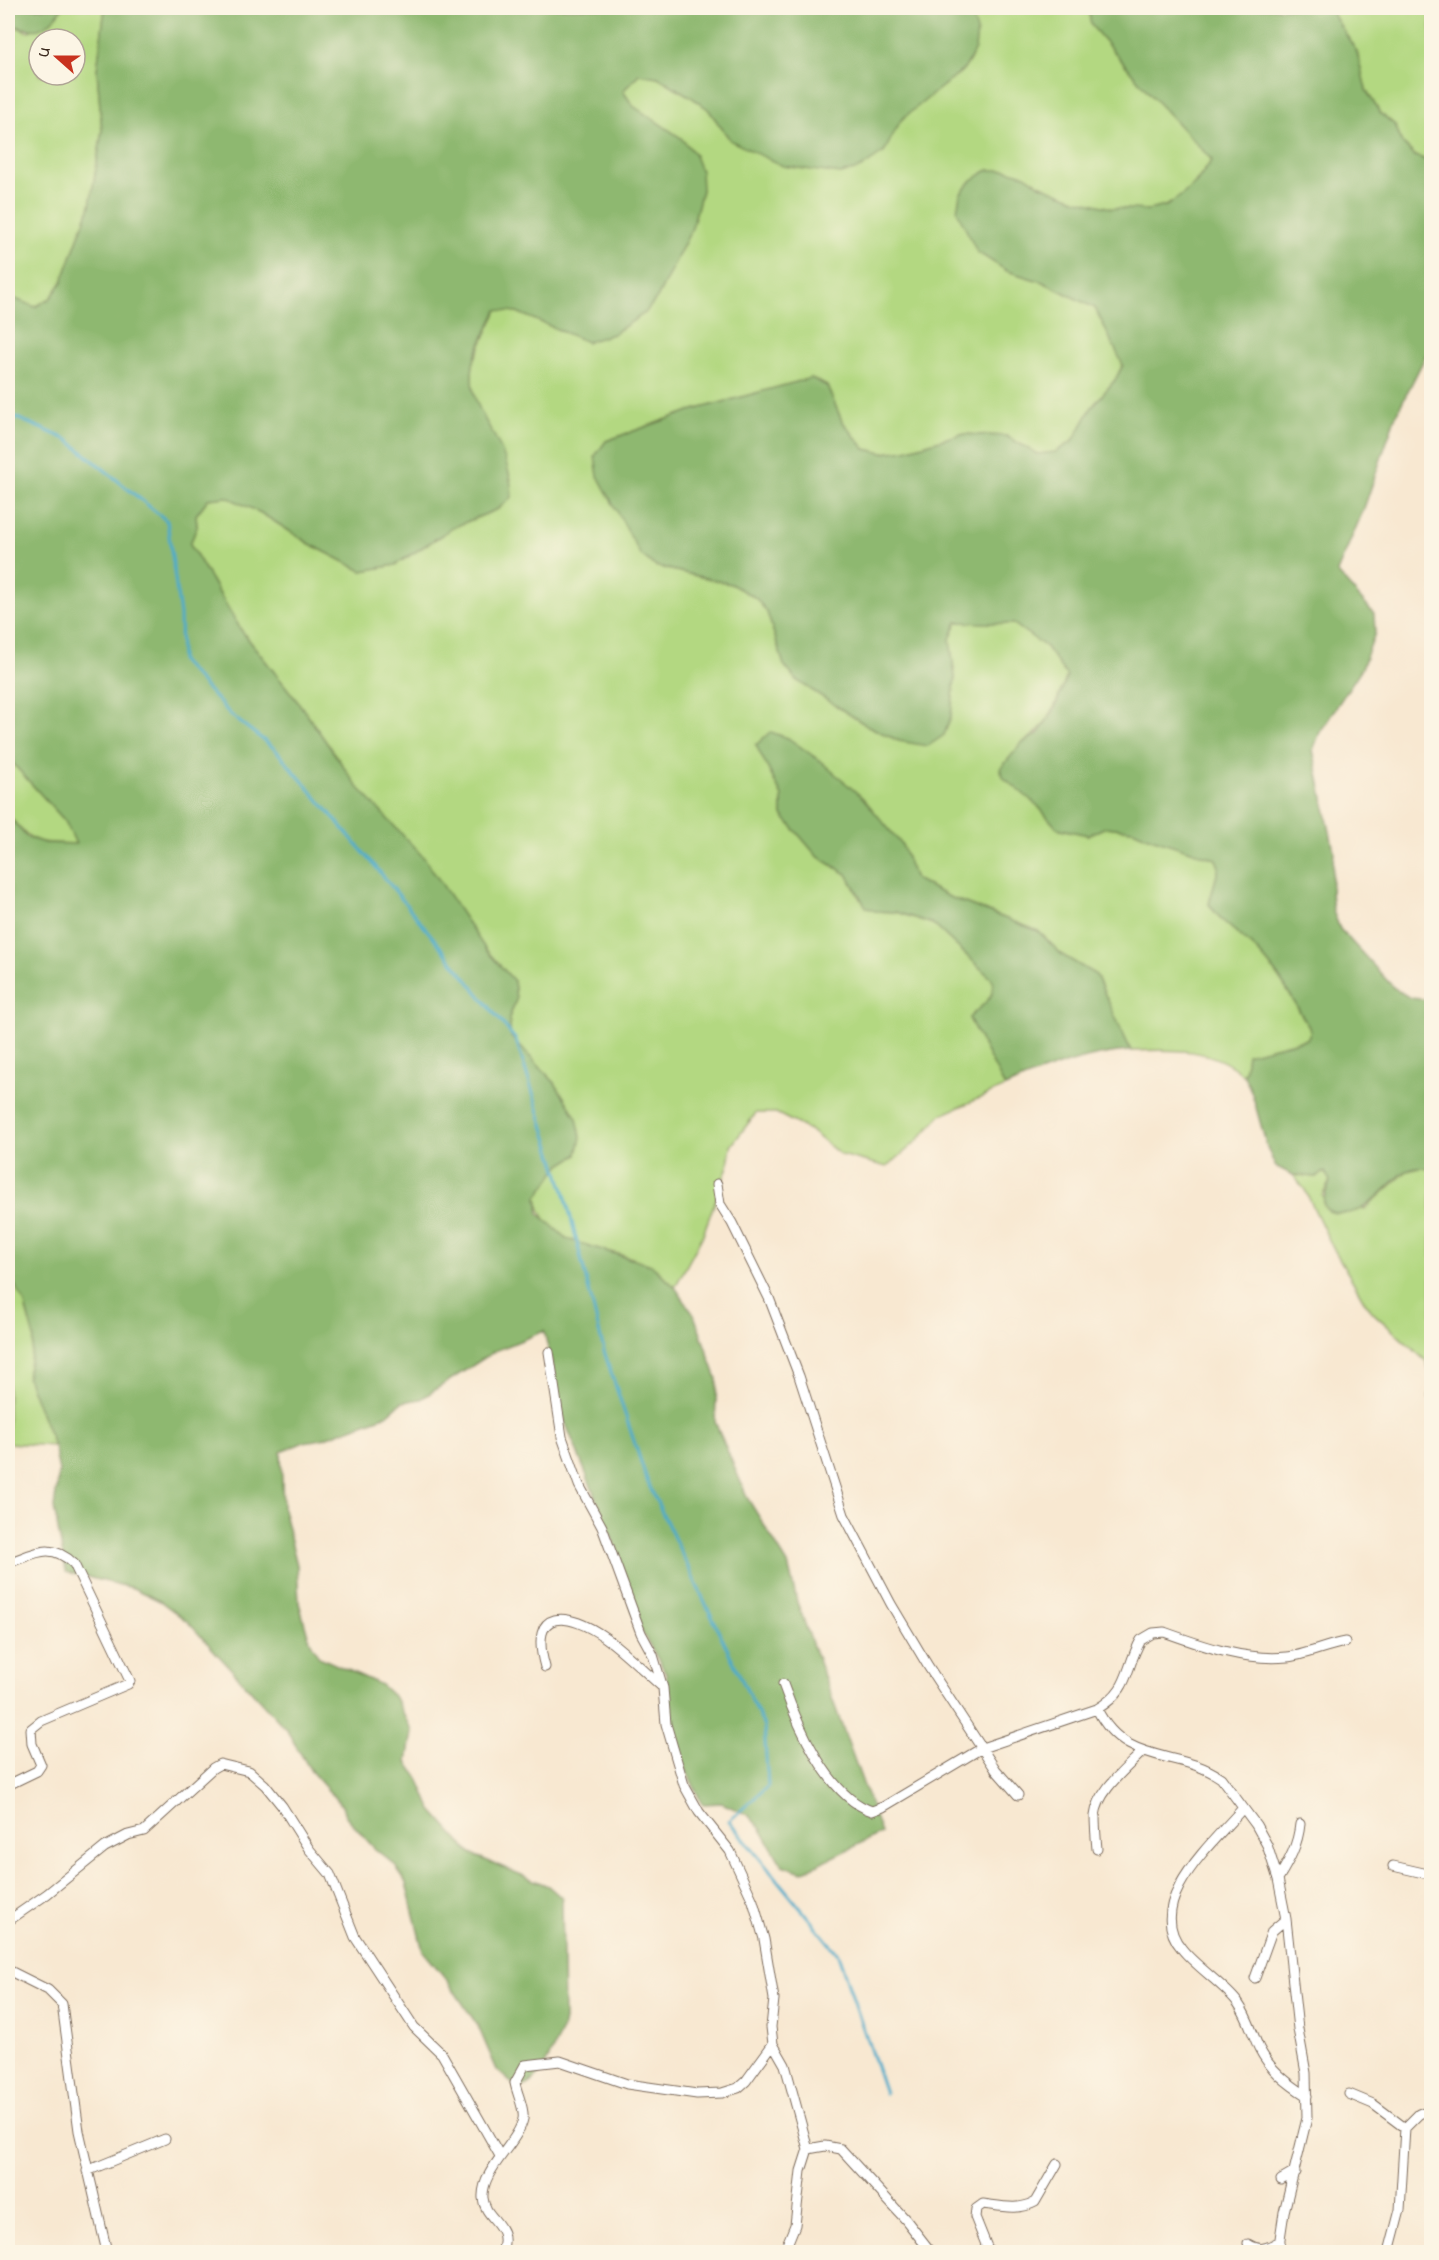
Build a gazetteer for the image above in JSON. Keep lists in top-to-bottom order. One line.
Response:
{"north":"left"}
